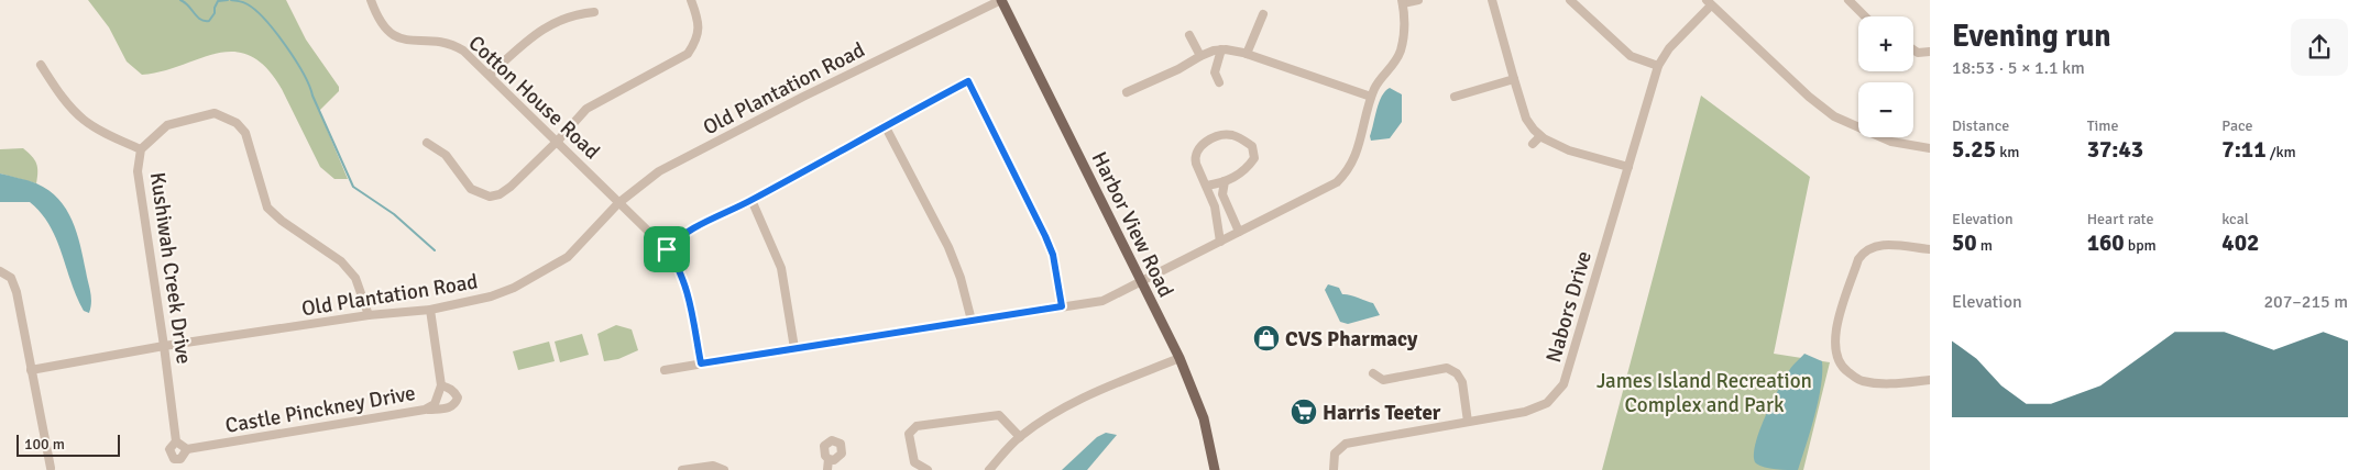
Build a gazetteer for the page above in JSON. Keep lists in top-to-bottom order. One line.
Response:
{"streets":{"main road":["Harbor View Road"],"street":["Old Plantation Road","Cotton House Road","Kushiwah Creek Drive","Nabors Drive","Castle Pinckney Drive"]},"crossings":[["Old Plantation Road","Cotton House Road"],["Old Plantation Road","Harbor View Road"],["Old Plantation Road","Kushiwah Creek Drive"],["Old Plantation Road","Castle Pinckney Drive"],["Kushiwah Creek Drive","Castle Pinckney Drive"]],"parks":["James Island Recreation Complex and Park"],"places":{"shop":["CVS Pharmacy"],"supermarket":["Harris Teeter"]},"scale_bar":"100 m","page":{"heading":["Evening run","18:53 · 5 × 1.1 km"],"map_buttons":["+","−"],"stats":[["Distance","5.25 km"],["Time","37:43"],["Pace","7:11 /km"],["Elevation","50 m"],["Heart rate","160 bpm"],["kcal","402"]],"chart":["Elevation","207–215 m"],"scale":"100 m"}}
